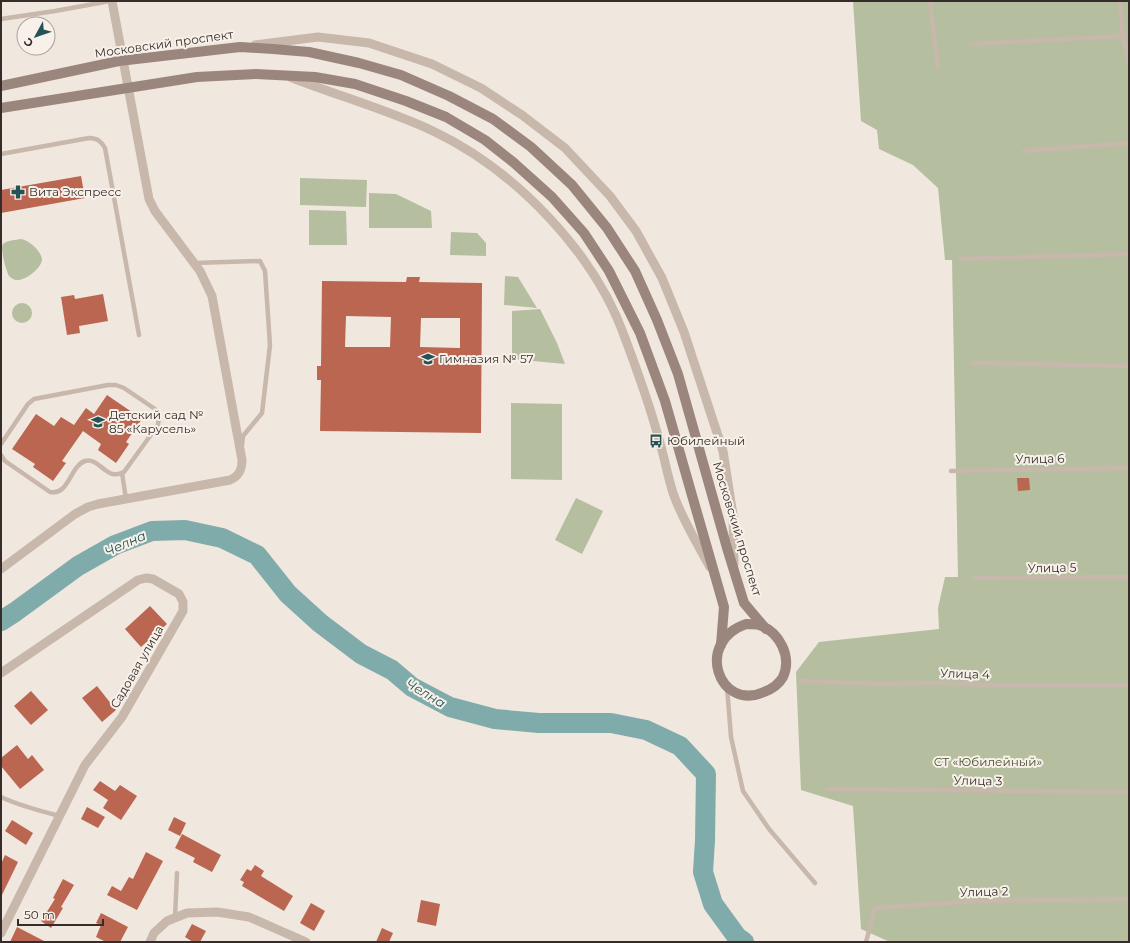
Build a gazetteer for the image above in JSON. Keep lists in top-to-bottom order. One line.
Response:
{"streets":{"main road":["Московский проспект"],"street":["Садовая улица"],"lane":["Улица 6","Улица 5","Улица 4","Улица 3","Улица 2"]},"water":["Челна"],"parks":["СТ «Юбилейный»"],"places":{"pharmacy":["Вита Экспресс"],"school or university":["Гимназия № 57","Детский сад № 85 «Карусель»"],"bus stop":["Юбилейный"]},"scale_bar":"50 m","north":"bottom left"}
